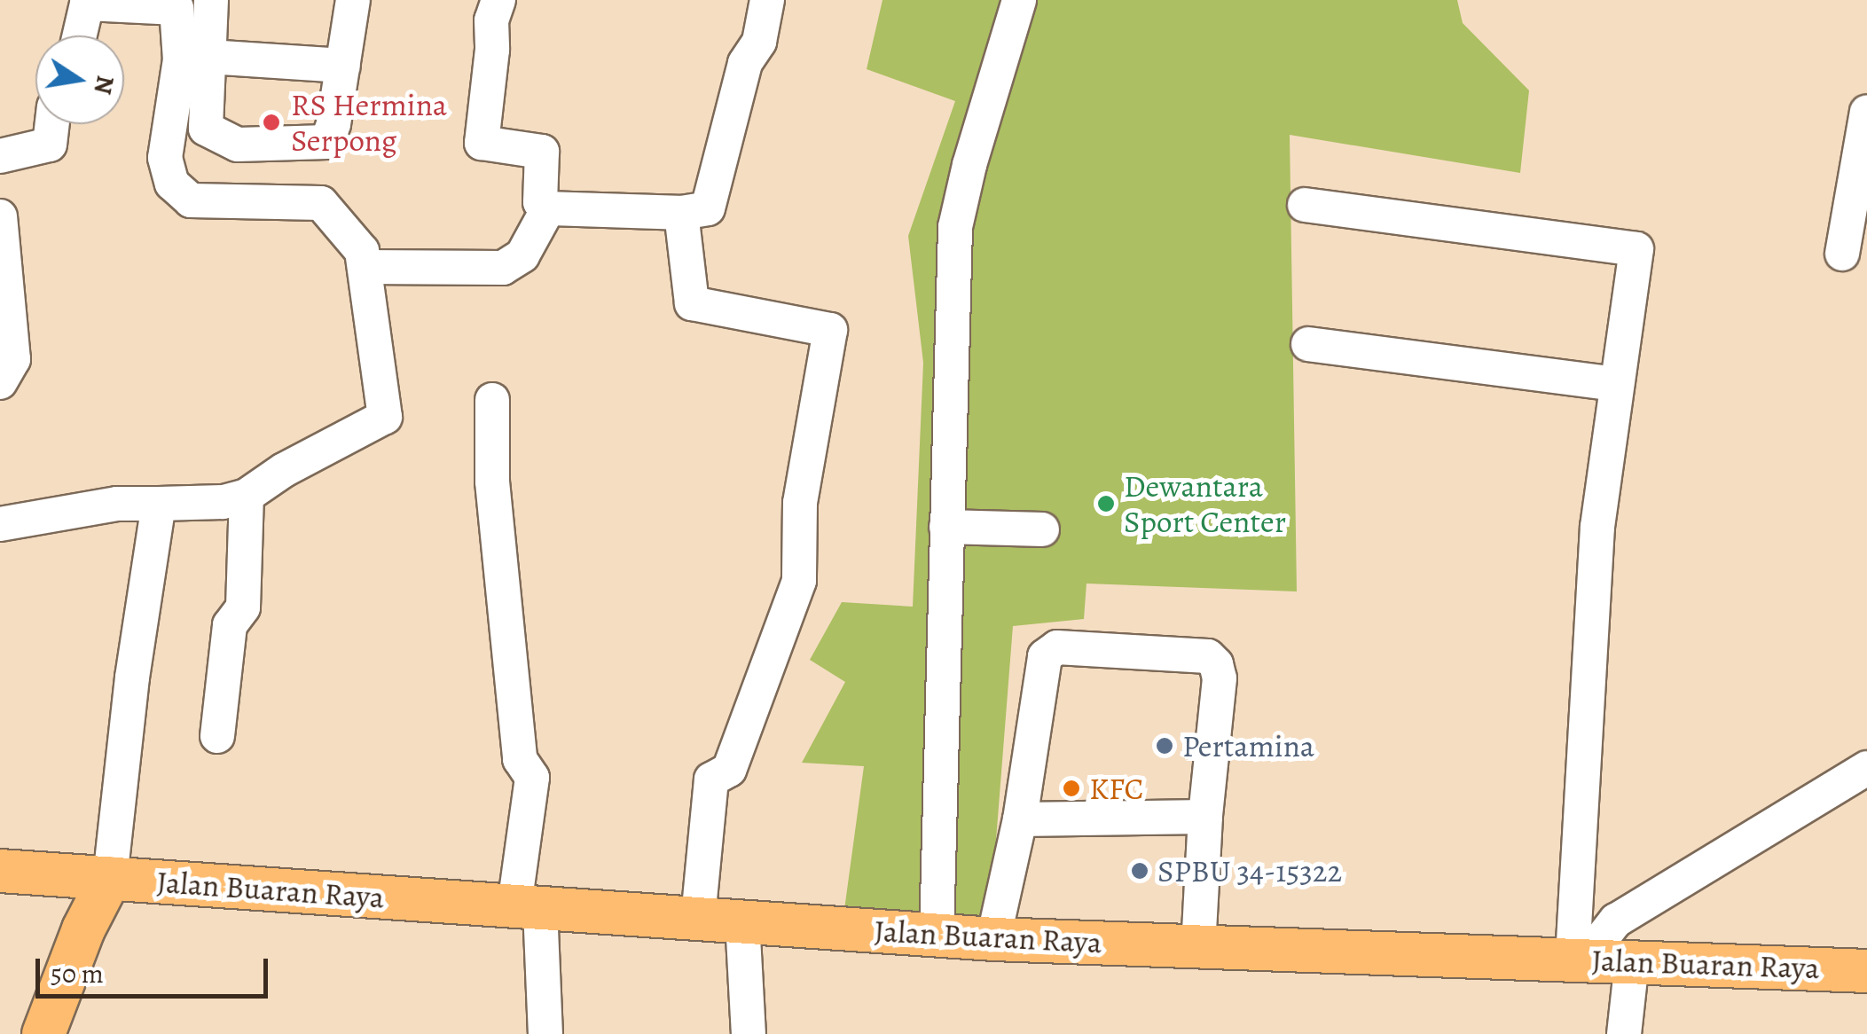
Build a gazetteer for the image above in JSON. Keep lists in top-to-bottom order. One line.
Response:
{"streets":{"main road":["Jalan Buaran Raya"]},"places":["RS Hermina Serpong","Dewantara Sport Center","Pertamina","KFC","SPBU 34-15322"],"scale_bar":"50 m","north":"right"}
